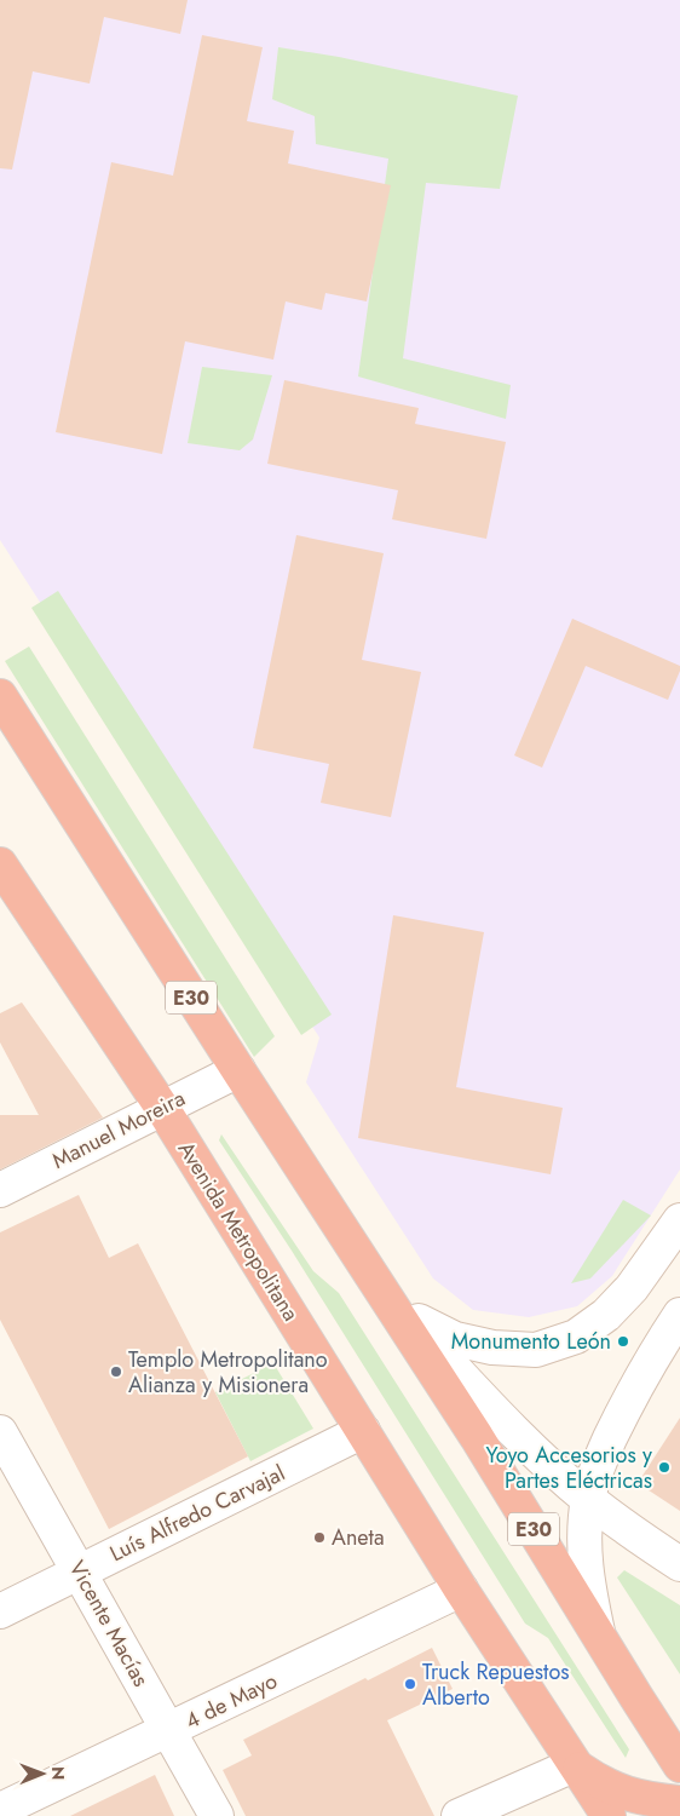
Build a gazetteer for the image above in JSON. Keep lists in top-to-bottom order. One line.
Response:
{"streets":{"highway":["E30","Avenida Metropolitana"],"street":["Manuel Moreira","Luís Alfredo Carvajal","Vicente Macías","4 de Mayo"]},"crossings":[["E30","Manuel Moreira"],["Manuel Moreira","Avenida Metropolitana"],["Avenida Metropolitana","Luís Alfredo Carvajal"],["Avenida Metropolitana","4 de Mayo"],["Luís Alfredo Carvajal","Vicente Macías"],["Vicente Macías","4 de Mayo"]],"places":["Monumento León","Templo Metropolitano Alianza y Misionera","Yoyo Accesorios y Partes Eléctricas","Aneta","Truck Repuestos Alberto"],"north":"right"}
